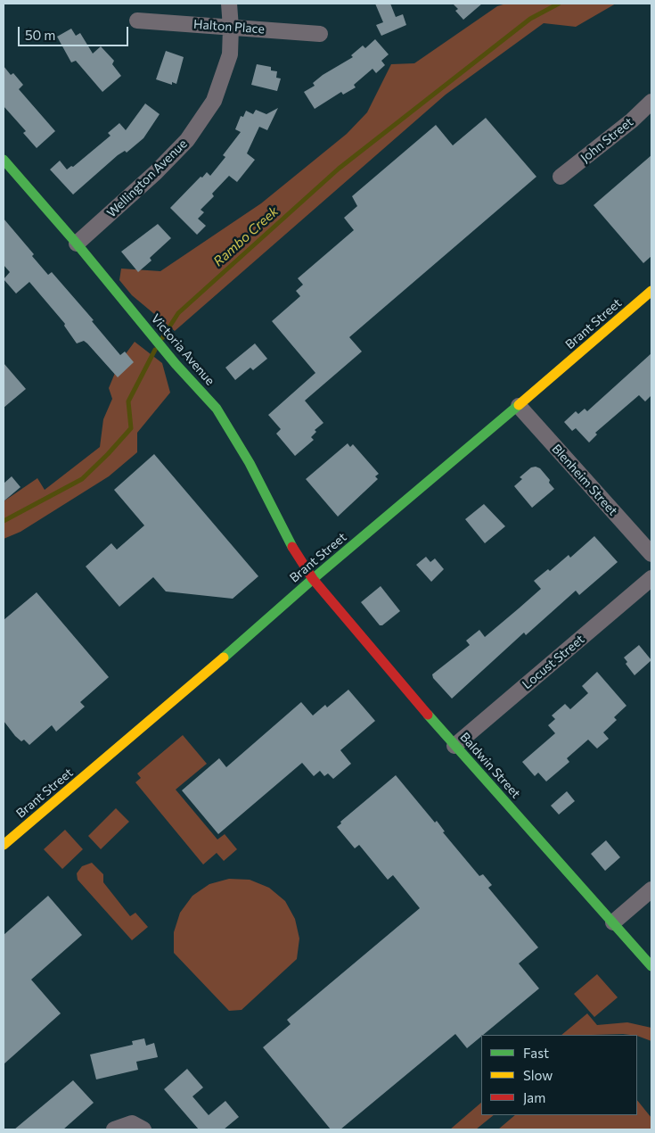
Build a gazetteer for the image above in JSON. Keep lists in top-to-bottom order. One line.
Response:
{"streets":{"street":["Halton Place","John Street","Wellington Avenue","Brant Street","Victoria Avenue","Blenheim Street","Locust Street","Baldwin Street"]},"crossings":[["Halton Place","Wellington Avenue"],["Wellington Avenue","Victoria Avenue"],["Brant Street","Victoria Avenue"],["Brant Street","Blenheim Street"],["Brant Street","Baldwin Street"],["Victoria Avenue","Baldwin Street"],["Locust Street","Baldwin Street"]],"water":["Rambo Creek"],"legend":["Fast","Slow","Jam"],"scale_bar":"50 m"}
